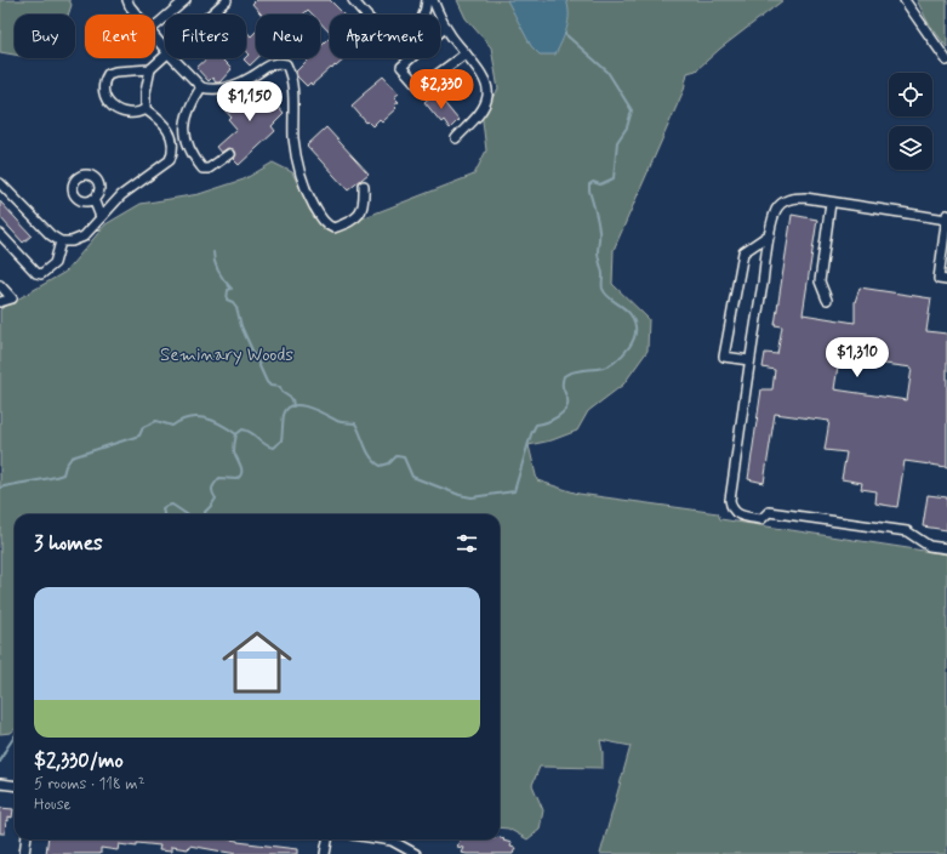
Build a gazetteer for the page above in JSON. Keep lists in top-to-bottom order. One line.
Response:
{"parks":["Seminary Woods"],"page":{"chip":["Buy","Rent","Filters","New","Apartment"],"price":["$2,330","$1,150","$1,310"],"heading":"3 homes","list":[{"name":"$2,330/mo","note":"5 rooms · 118 m² · House"}]}}
